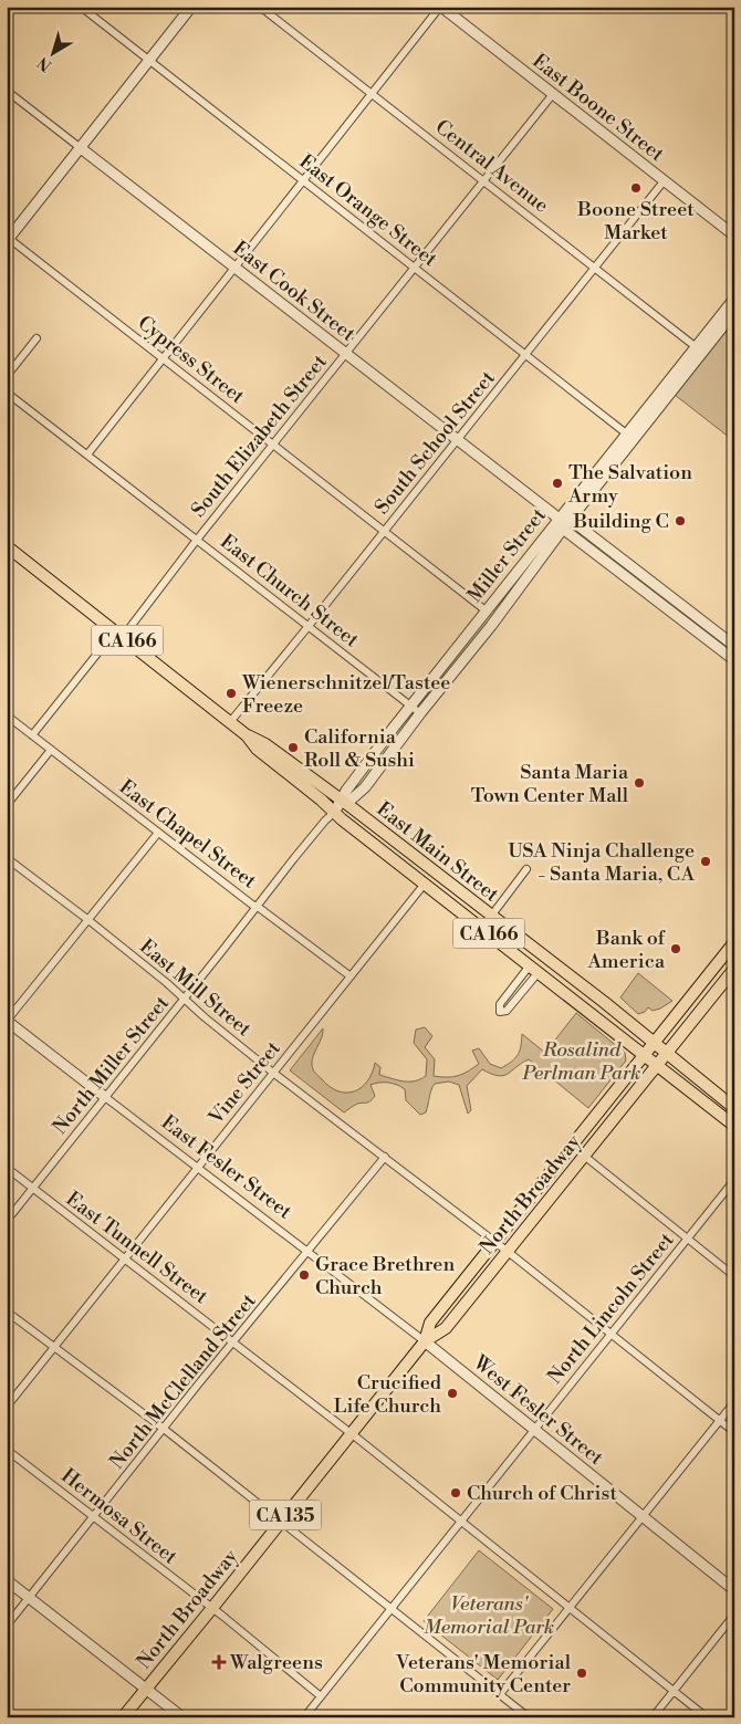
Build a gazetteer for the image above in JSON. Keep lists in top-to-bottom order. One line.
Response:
{"streets":{"main road":["CA 166","East Main Street","North Broadway","CA 135"],"street":["East Boone Street","Central Avenue","East Orange Street","East Cook Street","Cypress Street","South Elizabeth Street","South School Street","Miller Street","East Church Street","East Chapel Street","East Mill Street","North Miller Street","Vine Street","East Fesler Street","East Tunnell Street","North Lincoln Street","North McClelland Street","West Fesler Street","Hermosa Street"]},"crossings":[["East Boone Street","South Elizabeth Street"],["East Boone Street","South School Street"],["Central Avenue","South Elizabeth Street"],["Central Avenue","South School Street"],["Central Avenue","Miller Street"],["East Orange Street","South Elizabeth Street"],["East Orange Street","South School Street"],["East Orange Street","Miller Street"],["East Cook Street","South Elizabeth Street"],["East Cook Street","South School Street"],["East Cook Street","Miller Street"],["Cypress Street","South Elizabeth Street"],["Cypress Street","South School Street"],["Cypress Street","Miller Street"],["South Elizabeth Street","East Church Street"],["South Elizabeth Street","East Chapel Street"],["South Elizabeth Street","East Main Street"],["South School Street","East Church Street"],["South School Street","East Main Street"],["Miller Street","East Church Street"],["Miller Street","East Main Street"],["Miller Street","North Miller Street"],["CA 166","East Main Street"],["CA 166","North Broadway"],["CA 166","CA 135"],["East Chapel Street","North Miller Street"],["East Chapel Street","Vine Street"],["East Main Street","North Miller Street"],["East Main Street","Vine Street"],["East Main Street","North Broadway"],["East Main Street","CA 135"],["East Mill Street","North Miller Street"],["East Mill Street","Vine Street"],["East Mill Street","North Broadway"],["East Mill Street","North Lincoln Street"],["East Mill Street","North McClelland Street"],["North Miller Street","East Fesler Street"],["North Miller Street","East Tunnell Street"],["Vine Street","East Fesler Street"],["Vine Street","East Tunnell Street"],["East Fesler Street","North Broadway"],["East Fesler Street","North McClelland Street"],["East Fesler Street","West Fesler Street"],["North Broadway","East Tunnell Street"],["North Broadway","West Fesler Street"],["North Broadway","CA 135"],["North Broadway","Hermosa Street"],["East Tunnell Street","North Lincoln Street"],["East Tunnell Street","North McClelland Street"],["North Lincoln Street","West Fesler Street"],["North Lincoln Street","Hermosa Street"],["North McClelland Street","Hermosa Street"]],"parks":["Rosalind Perlman Park","Veterans' Memorial Park"],"places":{"other":["Boone Street Market","The Salvation Army","Building C","Wienerschnitzel/Tastee Freeze","California Roll & Sushi","Santa Maria Town Center Mall","USA Ninja Challenge - Santa Maria, CA","Bank of America","Grace Brethren Church","Crucified Life Church","Church of Christ","Veterans' Memorial Community Center"],"health":["Walgreens"]},"north":"bottom left"}
